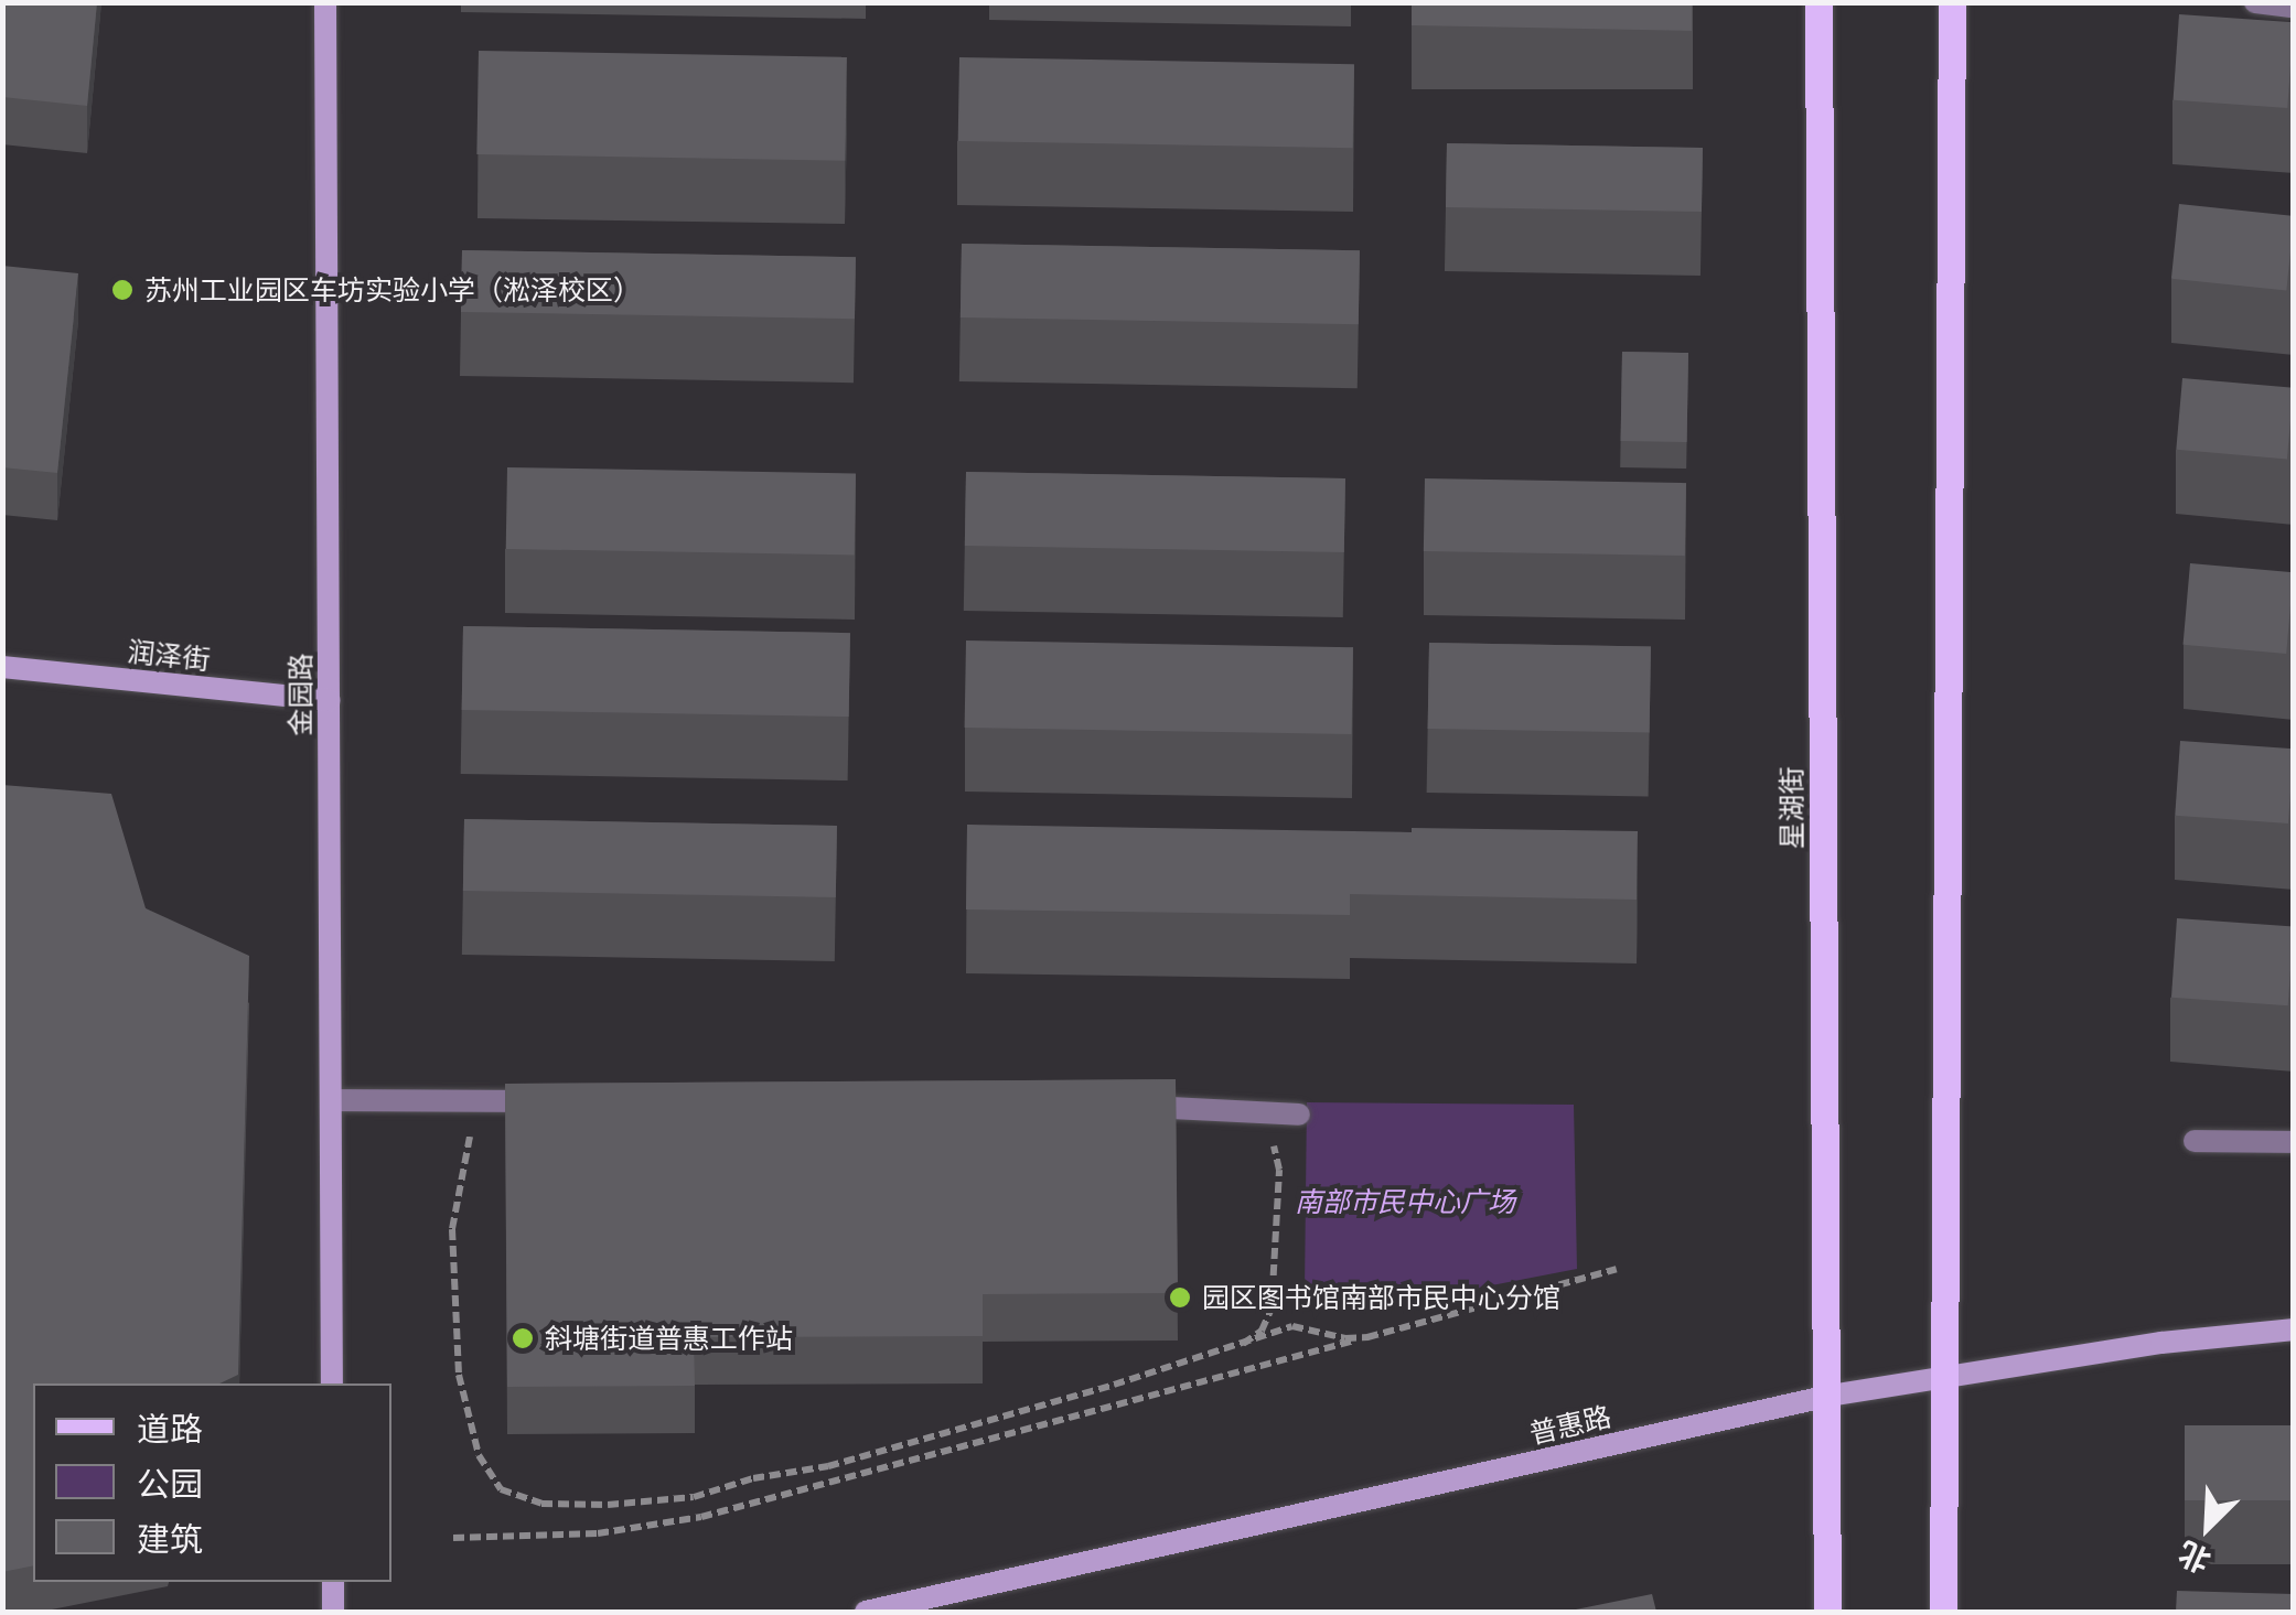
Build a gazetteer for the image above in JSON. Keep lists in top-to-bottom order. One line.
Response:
{"streets":{"main road":["星湖街"],"street":["润泽街","金园路","普惠路"]},"crossings":[["润泽街","金园路"],["星湖街","普惠路"]],"parks":["南部市民中心广场"],"places":["苏州工业园区车坊实验小学（淞泽校区）","园区图书馆南部市民中心分馆","斜塘街道普惠工作站"],"legend":["道路","公园","建筑"],"north":"bottom left"}
